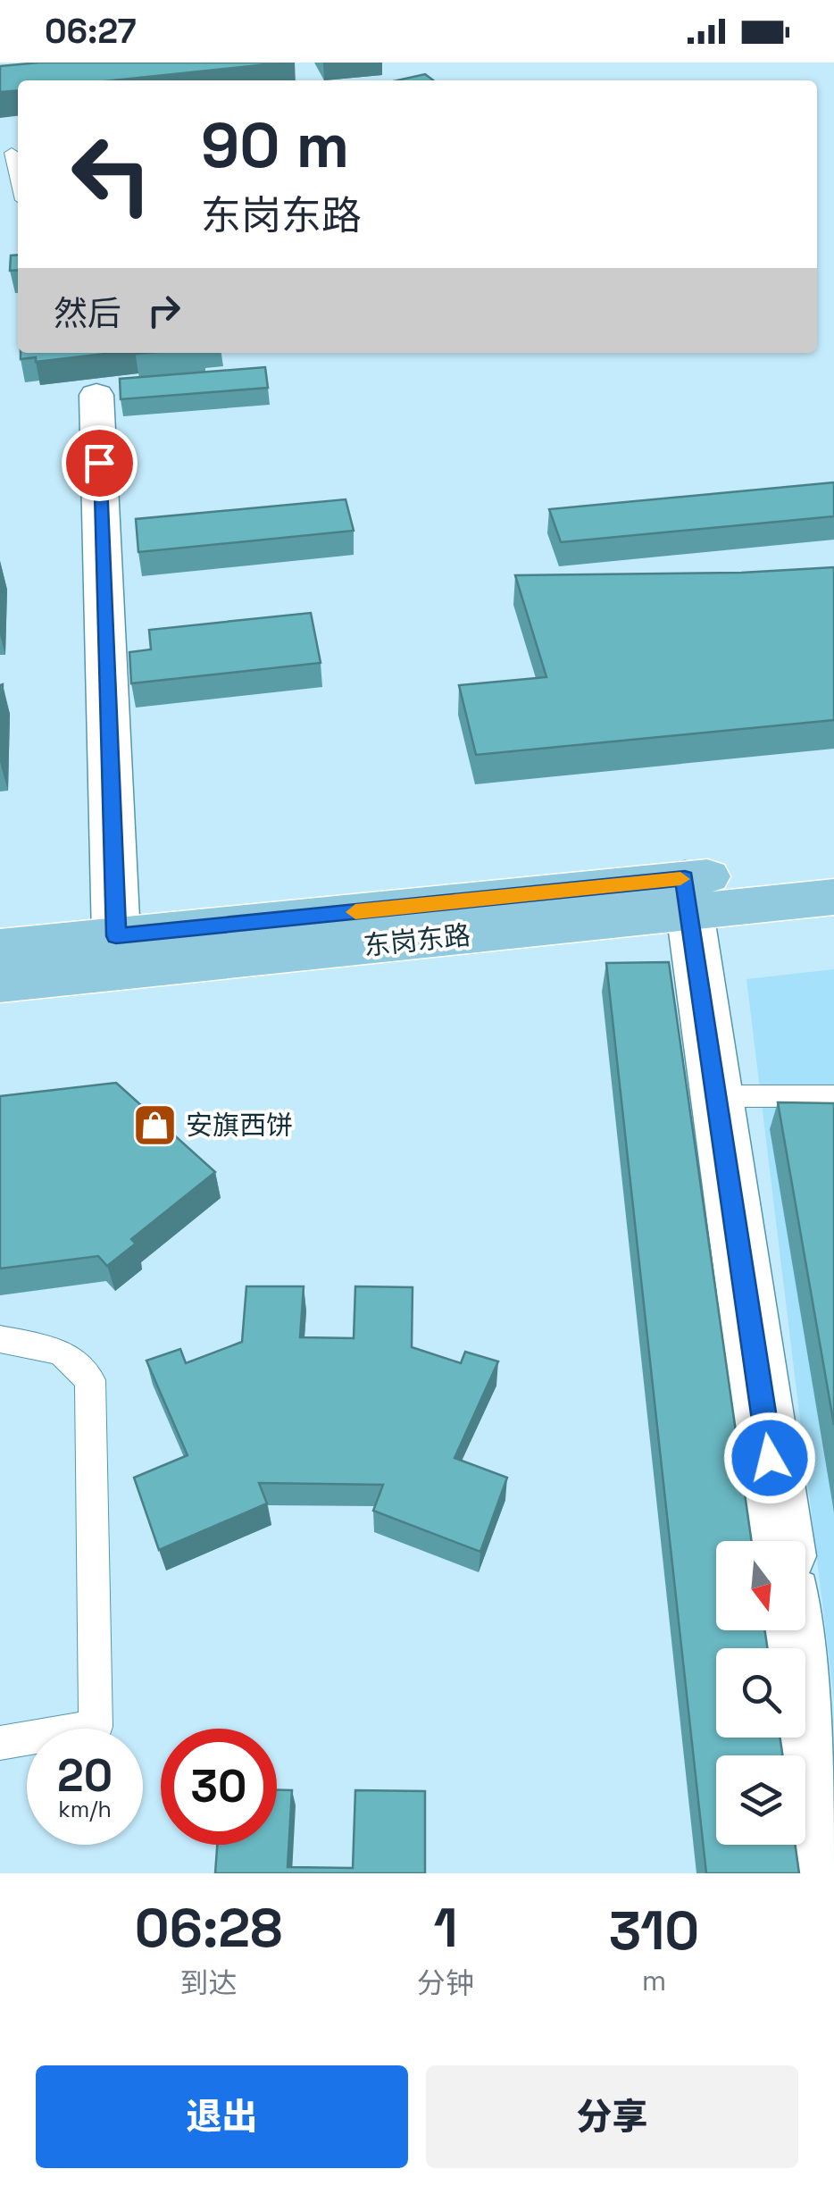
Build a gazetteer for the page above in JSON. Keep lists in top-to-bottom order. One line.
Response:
{"streets":{"main road":["东岗东路"]},"places":{"shop":["安旗西饼"]},"north":"bottom","page":{"status":"06:27","turn":["90 m","东岗东路"],"then":"然后","speed":"20 km/h","limit":"30","eta":["06:28","到达","1","分钟","310","m"],"buttons":["退出","分享"]}}
